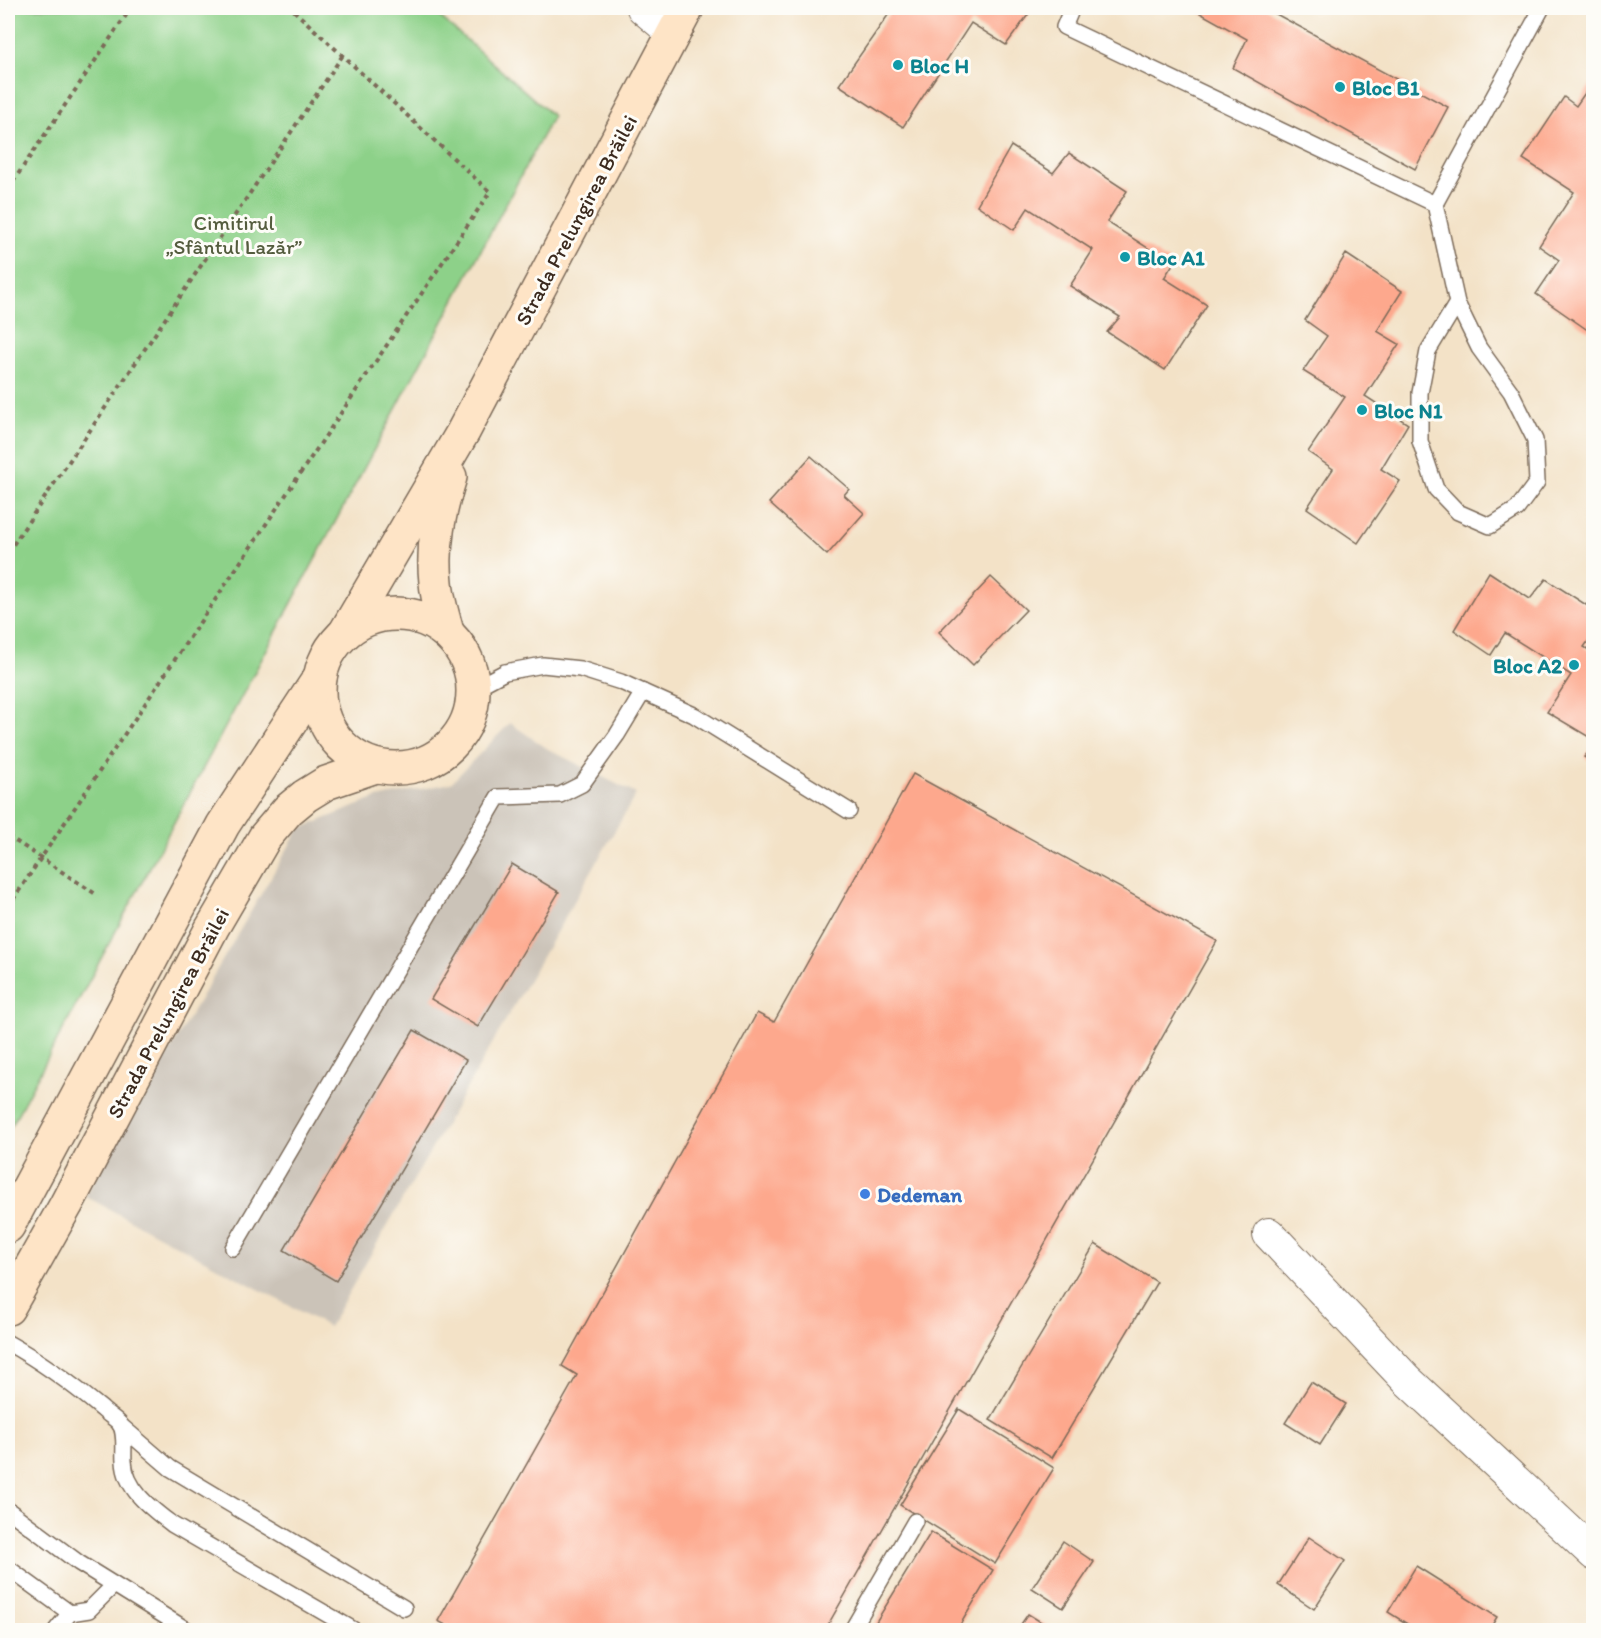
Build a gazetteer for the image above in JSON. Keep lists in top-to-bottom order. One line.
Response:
{"streets":{"main road":["Strada Prelungirea Brăilei"]},"parks":["Cimitirul „Sfântul Lazăr”"],"places":["Bloc H","Bloc B1","Bloc A1","Bloc N1","Bloc A2","Dedeman"]}
